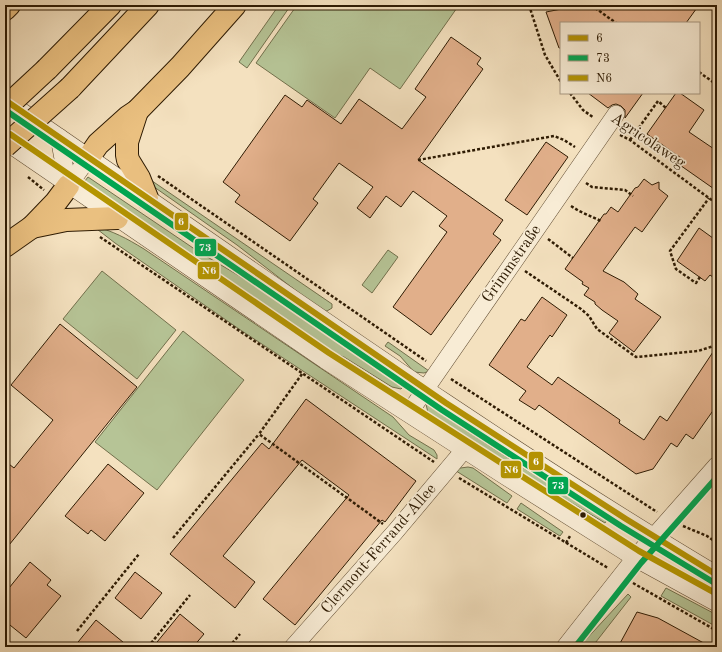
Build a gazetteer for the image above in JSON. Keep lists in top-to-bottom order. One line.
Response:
{"streets":{"street":["Grimmstraße","Clermont-Ferrand-Allee"],"path":["Agricolaweg"]},"crossings":[["Agricolaweg","Grimmstraße"]],"lines":["transit line 6","transit line 73","transit line N6"],"legend":["6","73","N6"]}
